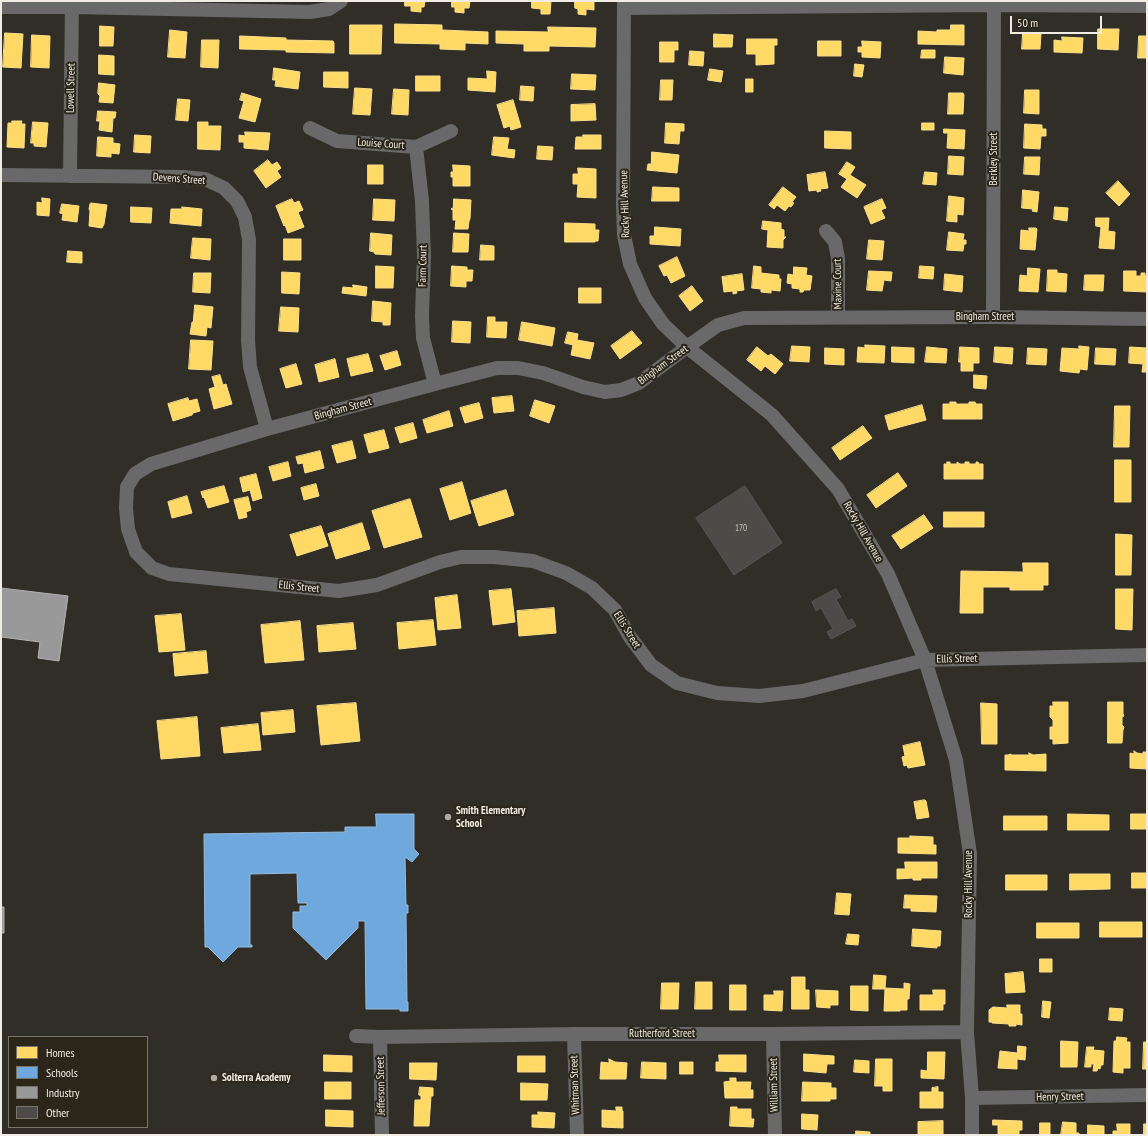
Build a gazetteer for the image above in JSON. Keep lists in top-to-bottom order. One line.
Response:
{"streets":{"street":["Lowell Street","Louise Court","Berkley Street","Devens Street","Rocky Hill Avenue","Farm Court","Maxine Court","Bingham Street","Ellis Street","Rutherford Street","Whitman Street","William Street","Jefferson Street","Henry Street"]},"crossings":[["Lowell Street","Devens Street"],["Louise Court","Farm Court"],["Berkley Street","Bingham Street"],["Devens Street","Bingham Street"],["Rocky Hill Avenue","Bingham Street"],["Rocky Hill Avenue","Ellis Street"],["Rocky Hill Avenue","Rutherford Street"],["Rocky Hill Avenue","Henry Street"],["Farm Court","Bingham Street"],["Maxine Court","Bingham Street"],["Bingham Street","Ellis Street"],["Rutherford Street","Whitman Street"],["Rutherford Street","William Street"],["Rutherford Street","Jefferson Street"]],"places":["Smith Elementary School","Solterra Academy"],"house_numbers":["170"],"legend":["Homes","Schools","Industry","Other"],"scale_bar":"50 m"}
